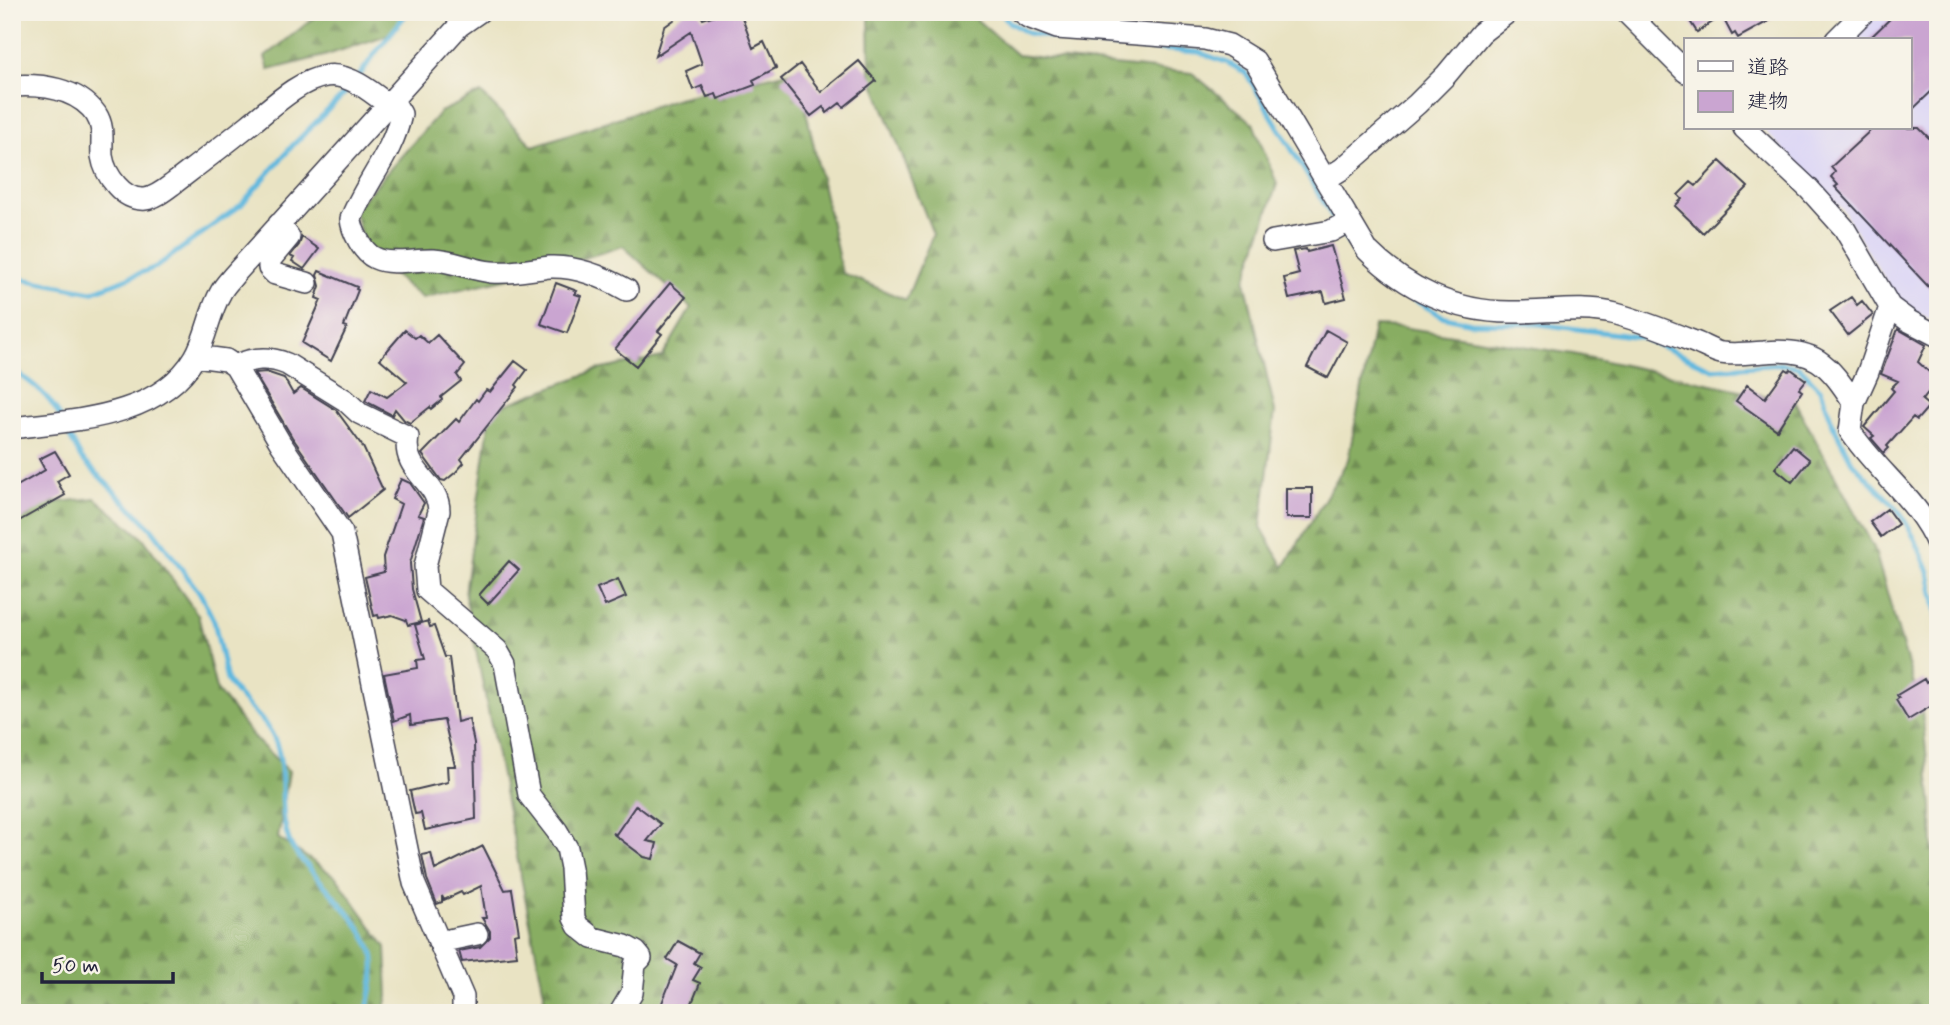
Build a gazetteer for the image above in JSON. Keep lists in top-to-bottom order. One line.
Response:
{"legend":["道路","建物"],"scale_bar":"50 m"}
